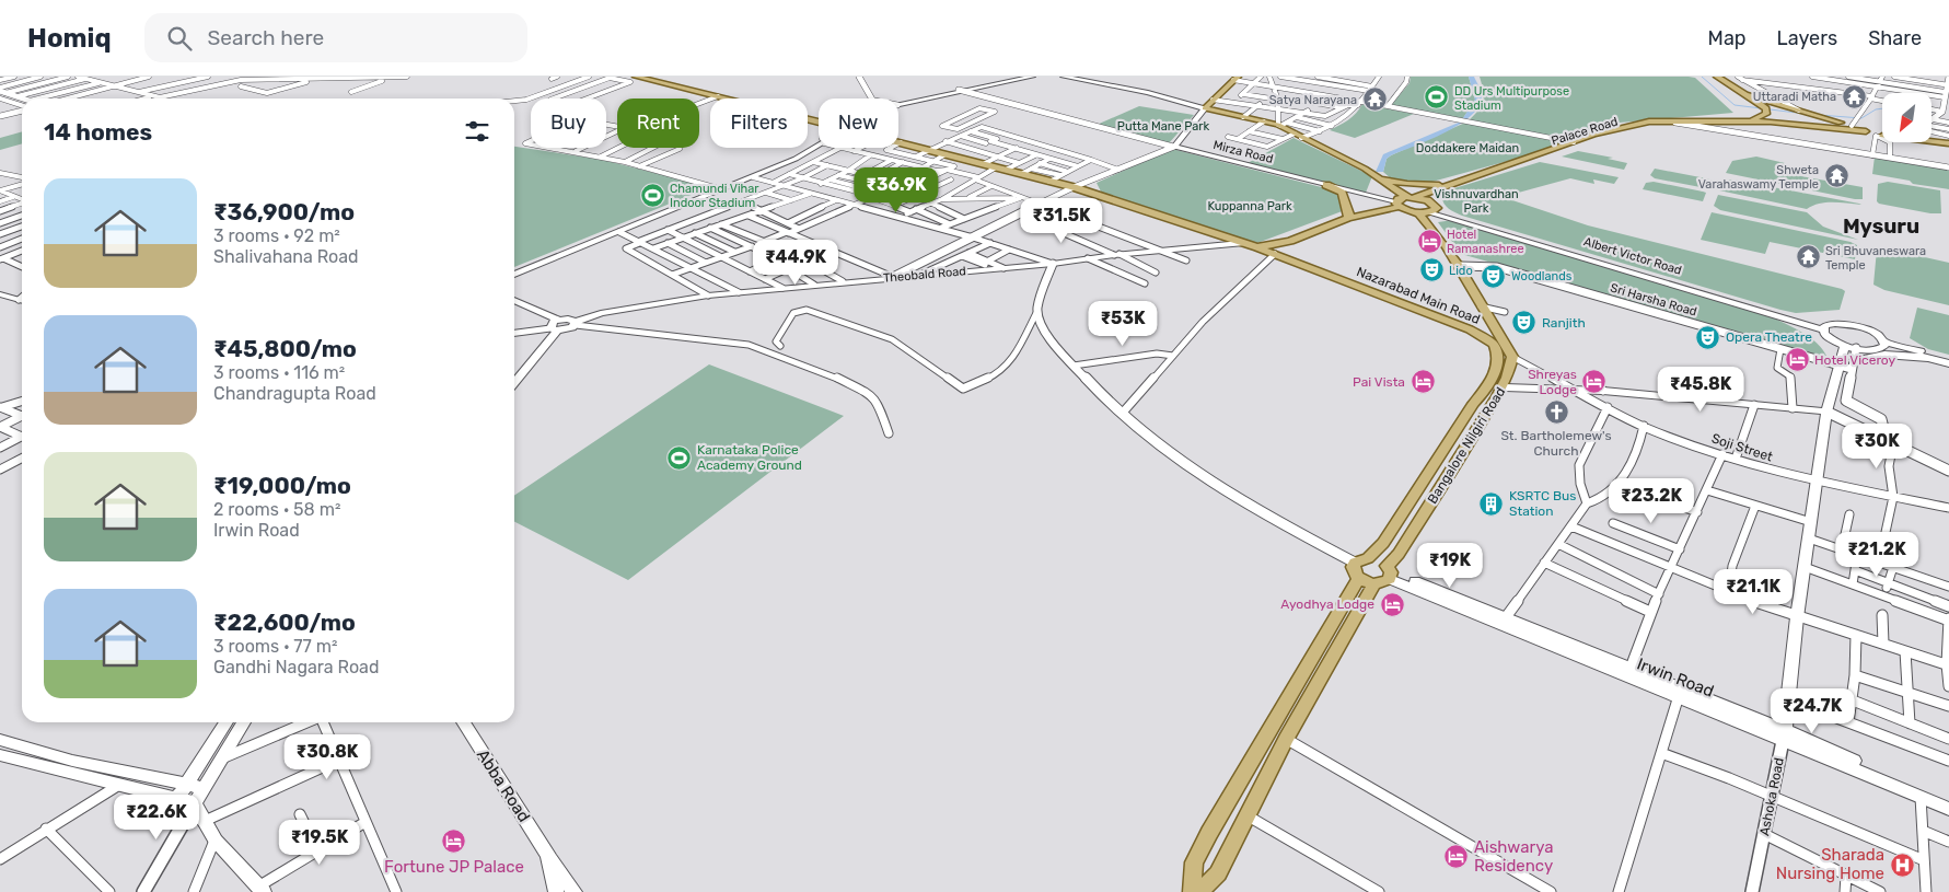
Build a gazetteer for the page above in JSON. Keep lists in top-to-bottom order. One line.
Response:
{"streets":{"main road":["Palace Road","Mirza Road","Theobald Road","Nazarabad Main Road","Bangalore Nilgiri Road","Irwin Road","Abba Road","Ashoka Road"],"street":["Sri Harsha Road","Soji Street"]},"crossings":[["Theobald Road","Nazarabad Main Road"],["Sri Harsha Road","Ashoka Road"],["Bangalore Nilgiri Road","Soji Street"],["Bangalore Nilgiri Road","Irwin Road"],["Soji Street","Ashoka Road"],["Irwin Road","Ashoka Road"]],"districts":["Mysuru"],"parks":["Putta Mane Park","Doddakere Maidan","Vishnuvardhan Park","Kuppanna Park"],"places":{"temple":["Uttaradi Matha","Satya Narayana","Shweta Varahaswamy Temple","Sri Bhuvaneswara Temple"],"sports":["DD Urs Multipurpose Stadium","Chamundi Vihar Indoor Stadium","Karnataka Police Academy Ground"],"hotel":["Hotel Ramanashree","Hotel Viceroy","Pai Vista","Shreyas Lodge","Ayodhya Lodge","Fortune JP Palace","Aishwarya Residency"],"theatre":["Lido","Woodlands","Ranjith","Opera Theatre"],"church":["St. Bartholemew's Church"],"building":["KSRTC Bus Station"],"hospital":["Sharada Nursing Home"]},"north":"bottom left","page":{"header":"Homiq","search":"Search here","nav":["Map","Layers","Share"],"chip":["Buy","Rent","Filters","New"],"heading":"14 homes","list":[{"name":"₹36,900/mo","note":"3 rooms · 92 m² · Shalivahana Road"},{"name":"₹45,800/mo","note":"3 rooms · 116 m² · Chandragupta Road"},{"name":"₹19,000/mo","note":"2 rooms · 58 m² · Irwin Road"},{"name":"₹22,600/mo","note":"3 rooms · 77 m² · Gandhi Nagara Road"}],"price":["₹36.9K","₹31.5K","₹44.9K","₹53K","₹45.8K","₹30K","₹23.2K","₹21.2K","₹19K","₹21.1K","₹24.7K","₹30.8K","₹22.6K","₹19.5K"]}}
